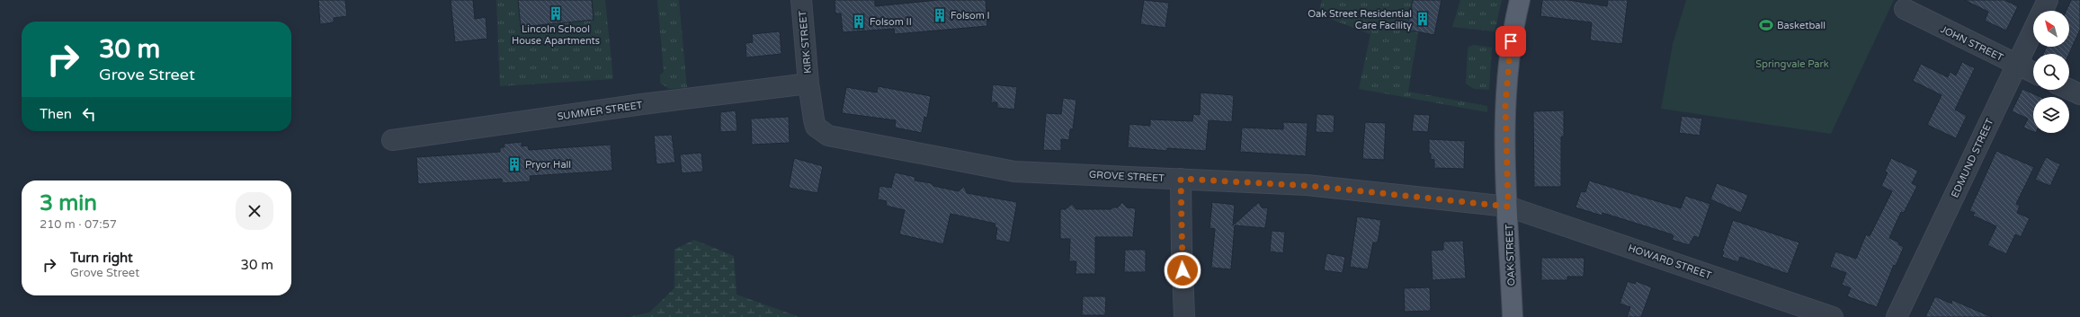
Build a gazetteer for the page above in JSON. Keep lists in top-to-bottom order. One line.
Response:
{"streets":{"main road":["OAK STREET"],"street":["KIRK STREET","JOHN STREET","SUMMER STREET","EDMUND STREET","GROVE STREET","HOWARD STREET"]},"crossings":[["KIRK STREET","SUMMER STREET"],["KIRK STREET","GROVE STREET"],["JOHN STREET","EDMUND STREET"],["SUMMER STREET","GROVE STREET"],["GROVE STREET","OAK STREET"],["GROVE STREET","HOWARD STREET"],["OAK STREET","HOWARD STREET"]],"parks":["Springvale Park"],"places":{"building":["Lincoln School House Apartments","Folsom I","Oak Street Residential Care Facility","Folsom II","Pryor Hall"],"sports":["Basketball"]},"north":"top left","page":{"turn":["30 m","Grove Street"],"then":"Then","heading":["3 min","210 m · 07:57"],"list":[{"name":"Turn right","note":"Grove Street","value":"30 m"}]}}
